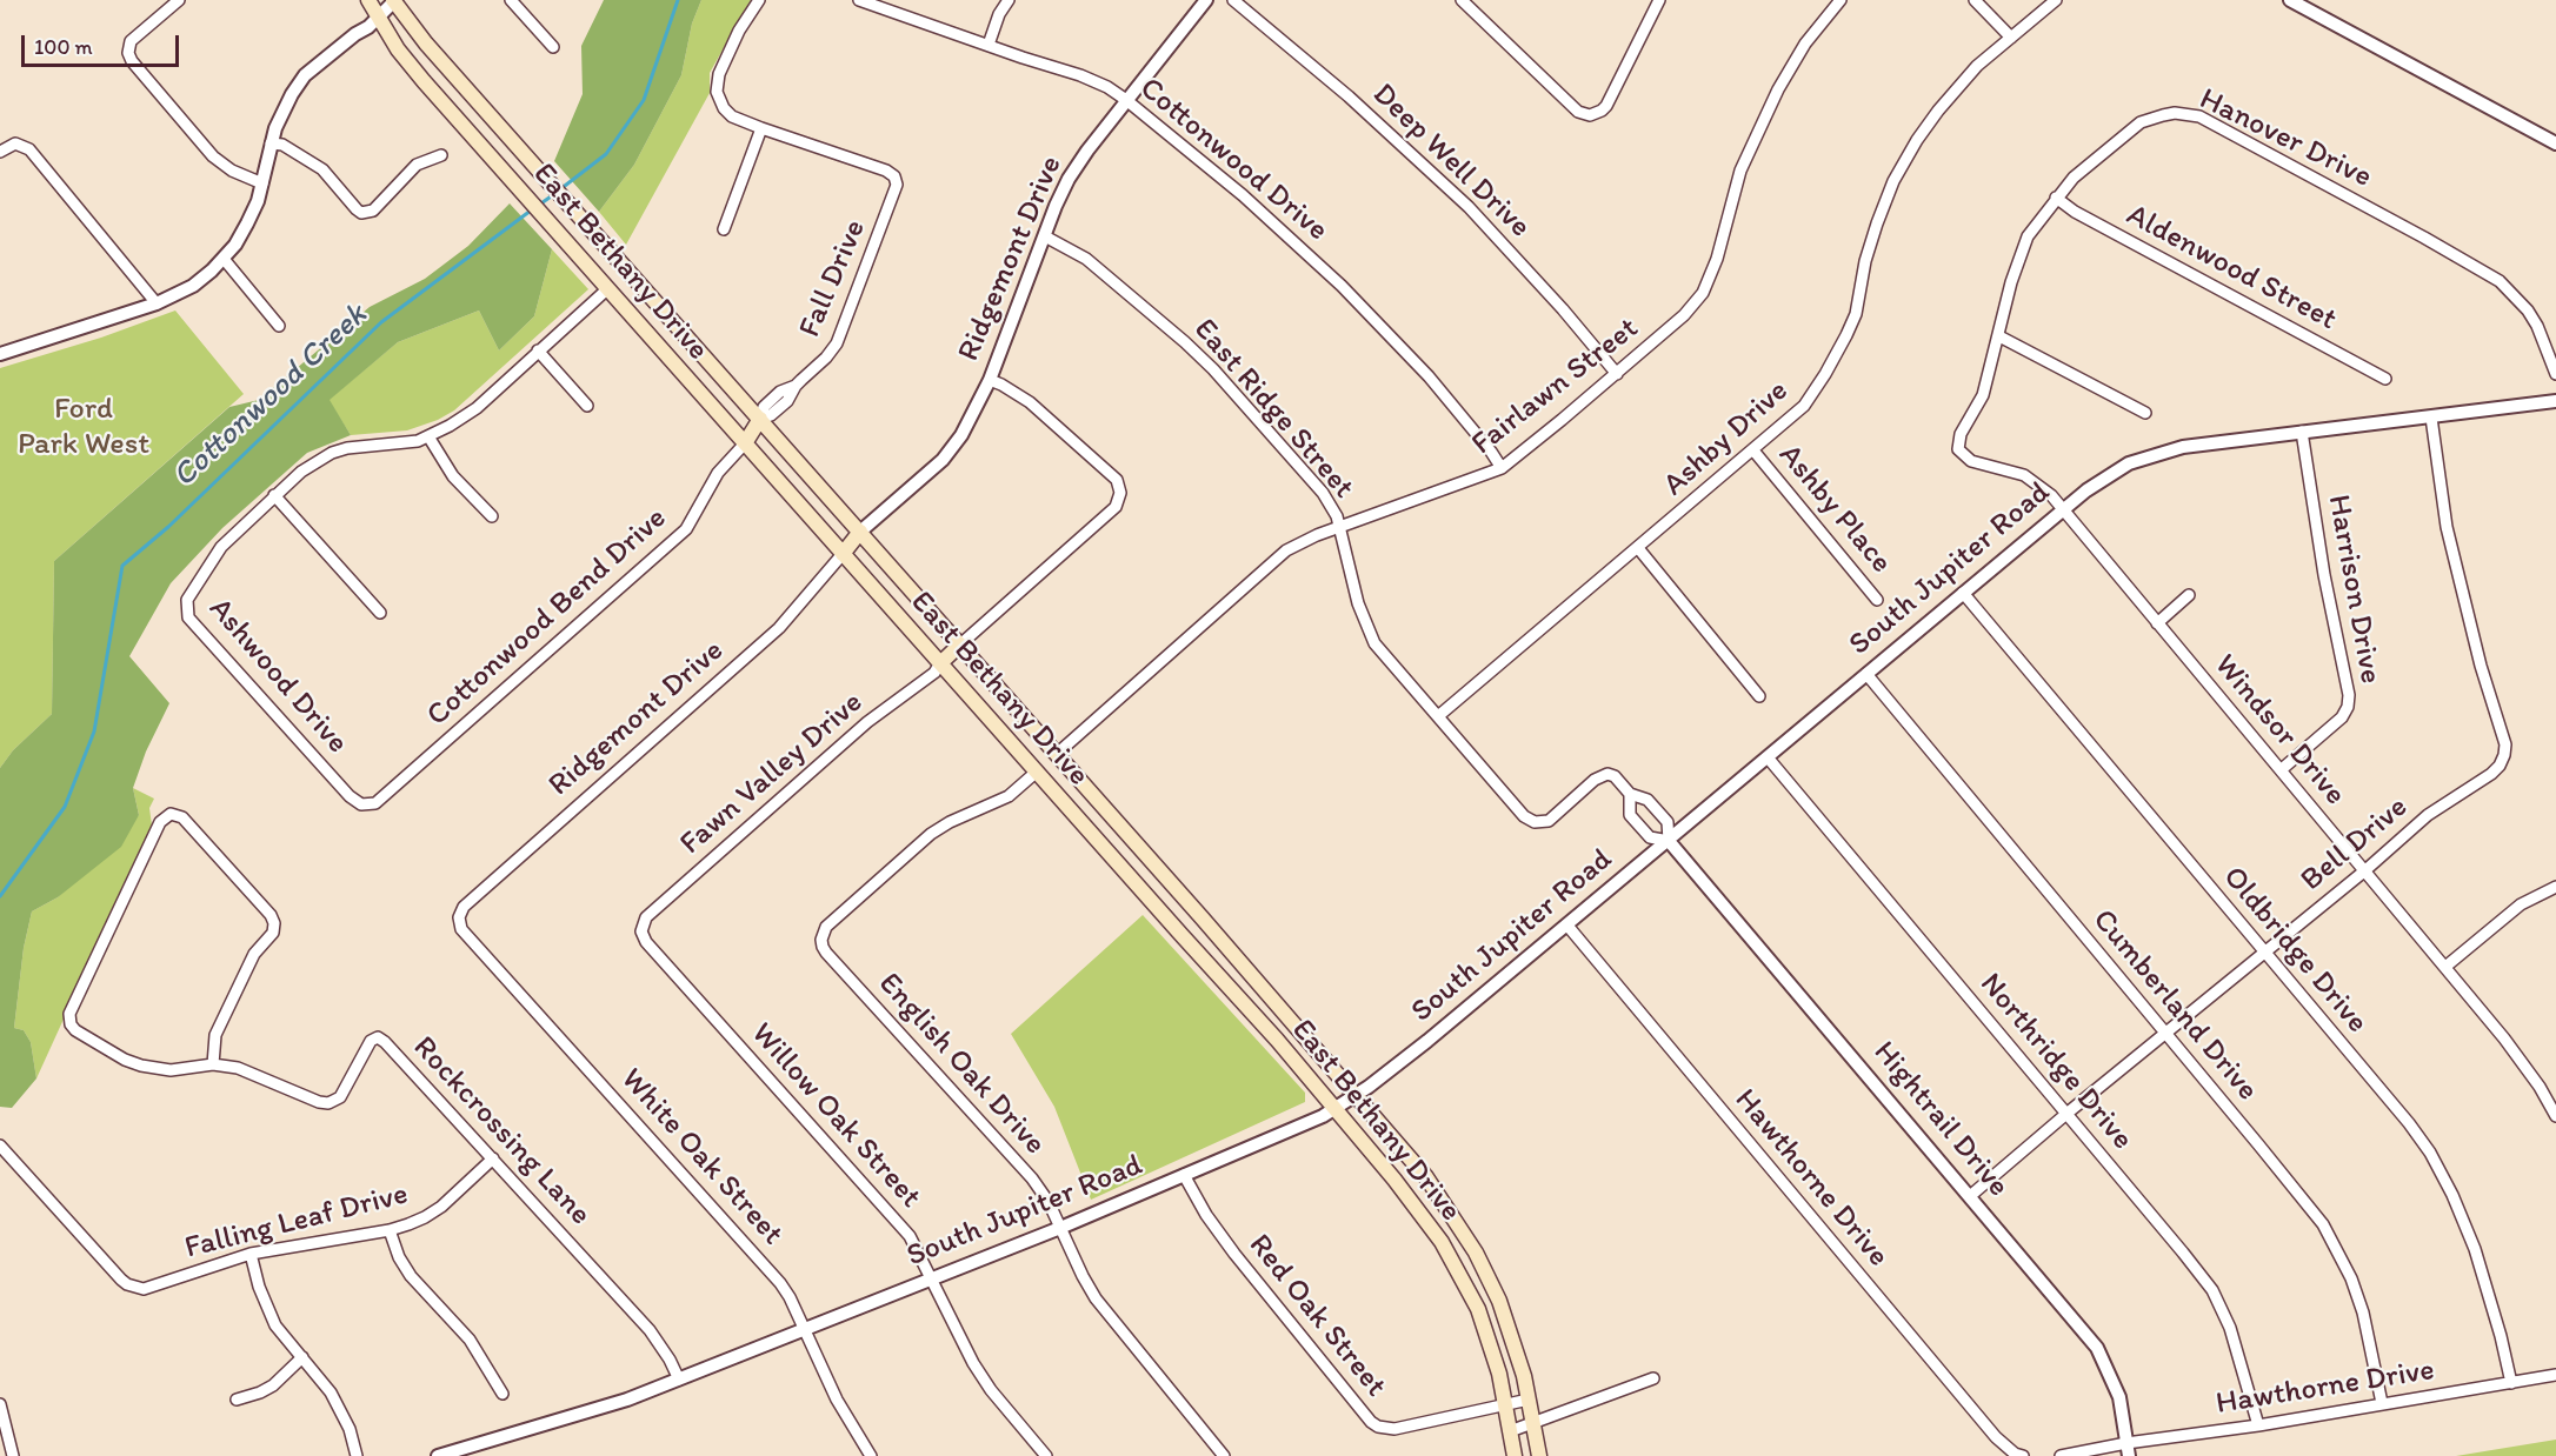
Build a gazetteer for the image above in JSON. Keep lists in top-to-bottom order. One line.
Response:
{"streets":{"main road":["East Bethany Drive"],"street":["Hanover Drive","Cottonwood Drive","Deep Well Drive","Ridgemont Drive","Aldenwood Street","Fall Drive","Fairlawn Street","East Ridge Street","Ashby Drive","Ashby Place","South Jupiter Road","Harrison Drive","Cottonwood Bend Drive","Ashwood Drive","Windsor Drive","Fawn Valley Drive","Bell Drive","Oldbridge Drive","Cumberland Drive","Northridge Drive","English Oak Drive","Willow Oak Street","Hightrail Drive","Rockcrossing Lane","White Oak Street","Hawthorne Drive","Falling Leaf Drive","Red Oak Street"]},"crossings":[["Hanover Drive","Aldenwood Street"],["Hanover Drive","Windsor Drive"],["Cottonwood Drive","Ridgemont Drive"],["Cottonwood Drive","Fairlawn Street"],["Deep Well Drive","Fairlawn Street"],["Ridgemont Drive","East Bethany Drive"],["Ridgemont Drive","East Ridge Street"],["Ridgemont Drive","White Oak Street"],["East Bethany Drive","Fall Drive"],["East Bethany Drive","Fairlawn Street"],["East Bethany Drive","South Jupiter Road"],["East Bethany Drive","Cottonwood Bend Drive"],["East Bethany Drive","Ashwood Drive"],["East Bethany Drive","Fawn Valley Drive"],["East Bethany Drive","English Oak Drive"],["East Bethany Drive","Red Oak Street"],["Fairlawn Street","East Ridge Street"],["East Ridge Street","Ashby Drive"],["East Ridge Street","Hightrail Drive"],["Ashby Drive","Ashby Place"],["South Jupiter Road","Harrison Drive"],["South Jupiter Road","Windsor Drive"],["South Jupiter Road","Bell Drive"],["South Jupiter Road","Oldbridge Drive"],["South Jupiter Road","Cumberland Drive"],["South Jupiter Road","Northridge Drive"],["South Jupiter Road","English Oak Drive"],["South Jupiter Road","Willow Oak Street"],["South Jupiter Road","Hightrail Drive"],["South Jupiter Road","Rockcrossing Lane"],["South Jupiter Road","White Oak Street"],["South Jupiter Road","Hawthorne Drive"],["South Jupiter Road","Red Oak Street"],["Harrison Drive","Windsor Drive"],["Cottonwood Bend Drive","Ashwood Drive"],["Windsor Drive","Bell Drive"],["Fawn Valley Drive","Willow Oak Street"],["Bell Drive","Oldbridge Drive"],["Bell Drive","Cumberland Drive"],["Bell Drive","Northridge Drive"],["Bell Drive","Hightrail Drive"],["Oldbridge Drive","Hawthorne Drive"],["Cumberland Drive","Hawthorne Drive"],["Northridge Drive","Hawthorne Drive"],["Hightrail Drive","Hawthorne Drive"],["Rockcrossing Lane","Falling Leaf Drive"]],"water":["Cottonwood Creek"],"parks":["Ford Park West"],"scale_bar":"100 m"}
